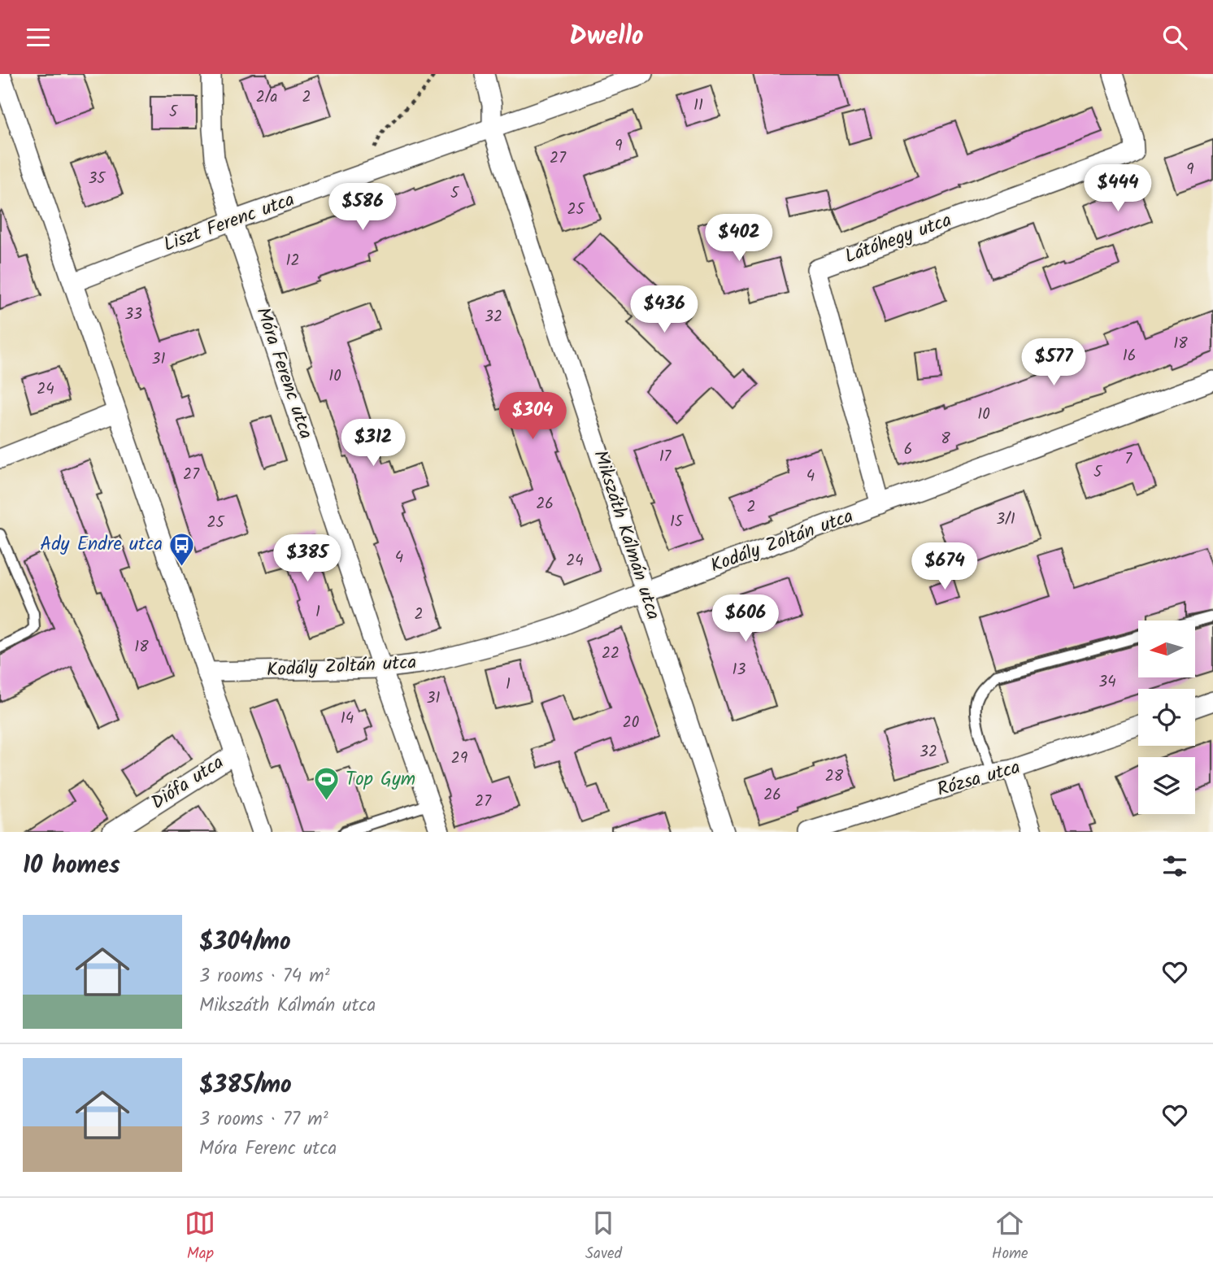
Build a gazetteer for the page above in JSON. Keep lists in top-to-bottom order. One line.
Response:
{"streets":{"street":["Liszt Ferenc utca","Látóhegy utca","Móra Ferenc utca","Mikszáth Kálmán utca","Kodály Zoltán utca","Rózsa utca","Diófa utca"]},"crossings":[["Liszt Ferenc utca","Móra Ferenc utca"],["Liszt Ferenc utca","Mikszáth Kálmán utca"],["Látóhegy utca","Kodály Zoltán utca"],["Móra Ferenc utca","Kodály Zoltán utca"],["Mikszáth Kálmán utca","Kodály Zoltán utca"]],"places":{"bus stop":["Ady Endre utca"],"sports":["Top Gym"]},"house_numbers":["2/a","2","11","5","9","27","9","35","5","25","12","33","32","18","16","31","10","24","10","8","6","17","7","5","27","4","26","2","3/1","15","25","4","24","1","2","18","22","13","34","1","31","14","20","32","29","28","26","27"],"north":"left","page":{"header":"Dwello","price":["$444","$586","$402","$436","$577","$304","$312","$385","$674","$606"],"heading":"10 homes","list":[{"name":"$304/mo","note":"3 rooms · 74 m² · Mikszáth Kálmán utca"},{"name":"$385/mo","note":"3 rooms · 77 m² · Móra Ferenc utca"}],"tabs":["Map","Saved","Home"]}}
